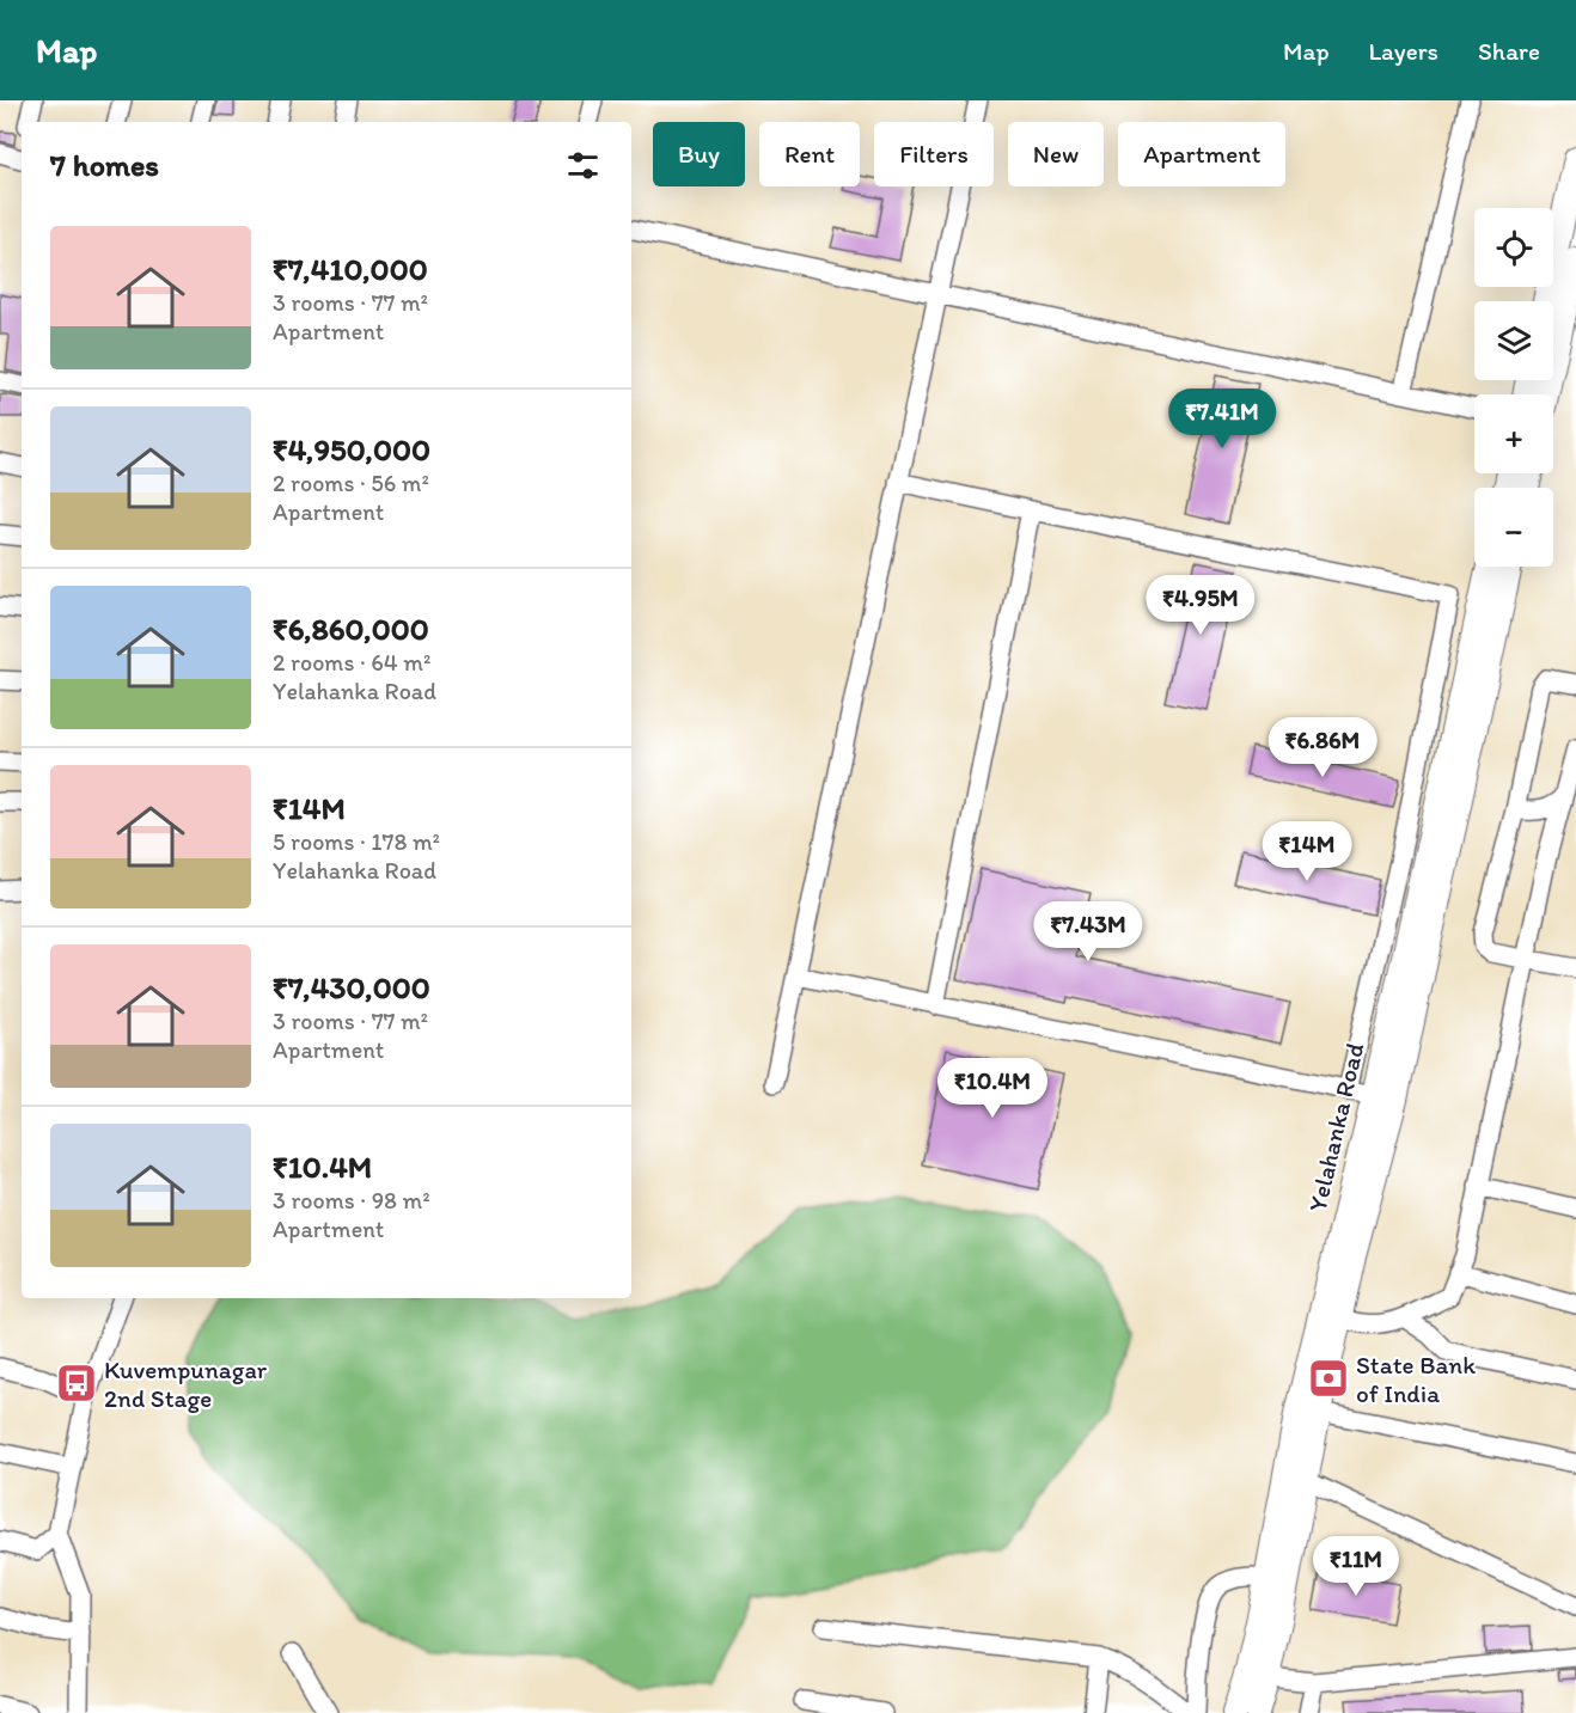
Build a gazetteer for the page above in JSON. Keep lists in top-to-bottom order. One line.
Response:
{"streets":{"main road":["Yelahanka Road"]},"places":{"bank":["State Bank of India"],"bus stop":["Kuvempunagar 2nd Stage"]},"page":{"header":"Map","nav":["Map","Layers","Share"],"chip":["Buy","Rent","Filters","New","Apartment"],"heading":"7 homes","map_buttons":["+","−"],"list":[{"name":"₹7,410,000","note":"3 rooms · 77 m² · Apartment"},{"name":"₹4,950,000","note":"2 rooms · 56 m² · Apartment"},{"name":"₹6,860,000","note":"2 rooms · 64 m² · Yelahanka Road"},{"name":"₹14M","note":"5 rooms · 178 m² · Yelahanka Road"},{"name":"₹7,430,000","note":"3 rooms · 77 m² · Apartment"},{"name":"₹10.4M","note":"3 rooms · 98 m² · Apartment"}],"price":["₹7.41M","₹4.95M","₹6.86M","₹14M","₹7.43M","₹10.4M","₹11M"]}}
